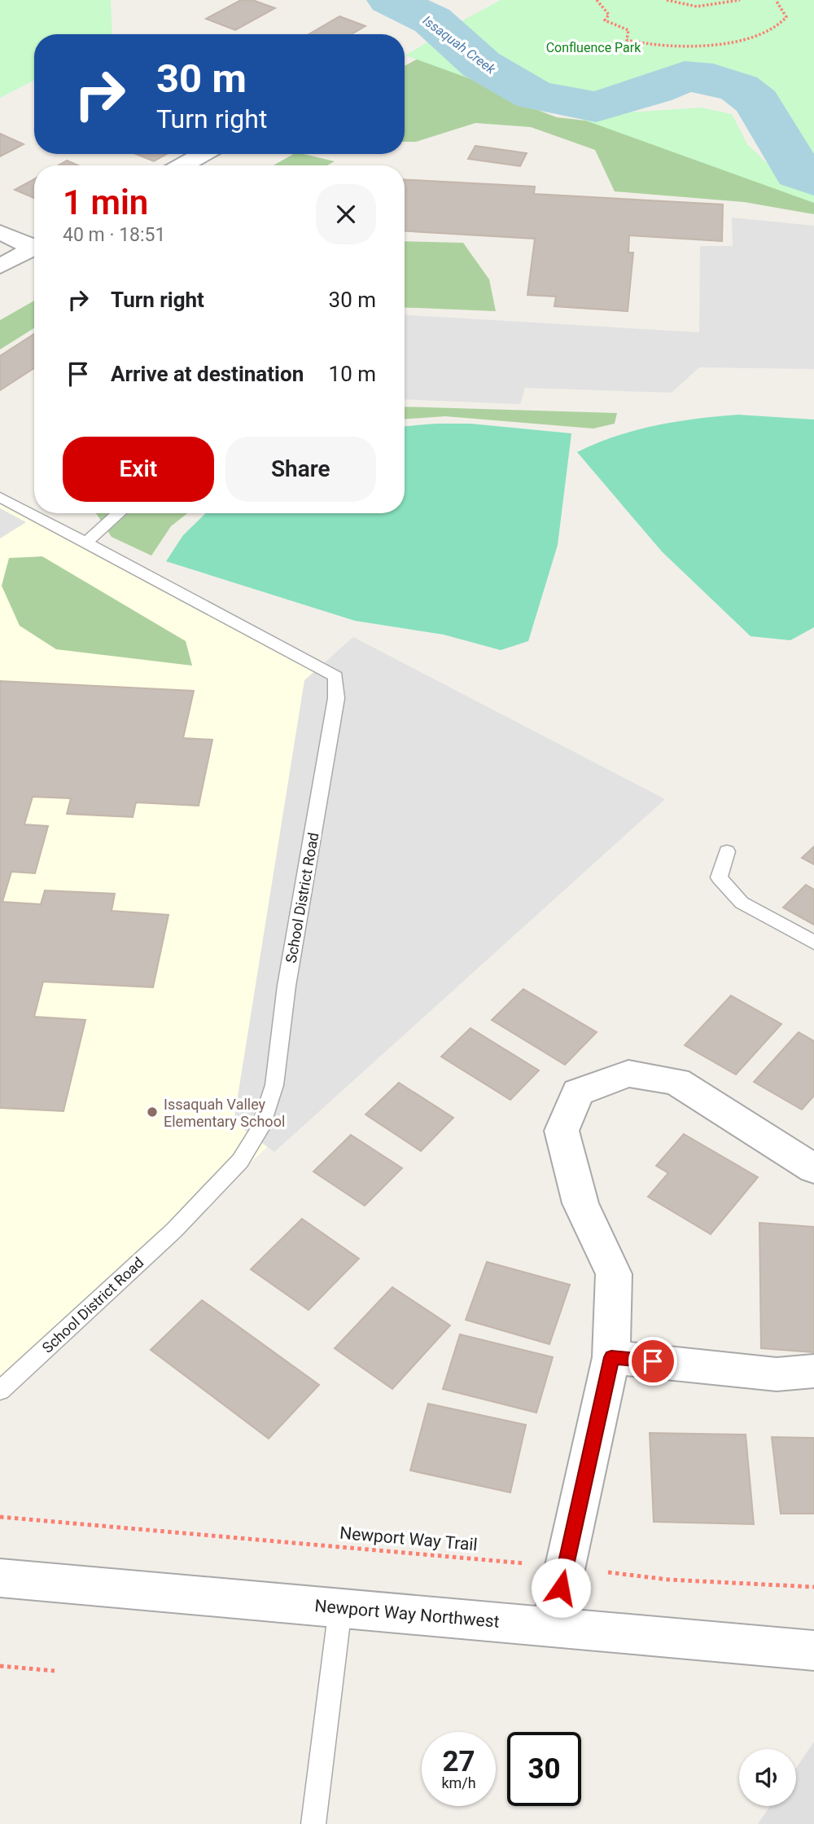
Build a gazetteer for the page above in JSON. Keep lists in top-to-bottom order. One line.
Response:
{"streets":{"street":["Newport Way Northwest"],"lane":["School District Road"],"path":["Newport Way Trail"]},"water":["Issaquah Creek"],"parks":["Confluence Park"],"places":["Issaquah Valley Elementary School"],"page":{"turn":["30 m","Turn right"],"heading":["1 min","40 m · 18:51"],"list":[{"name":"Turn right","value":"30 m"},{"name":"Arrive at destination","value":"10 m"}],"buttons":["Exit","Share"],"speed":"27 km/h","limit":"30"}}
